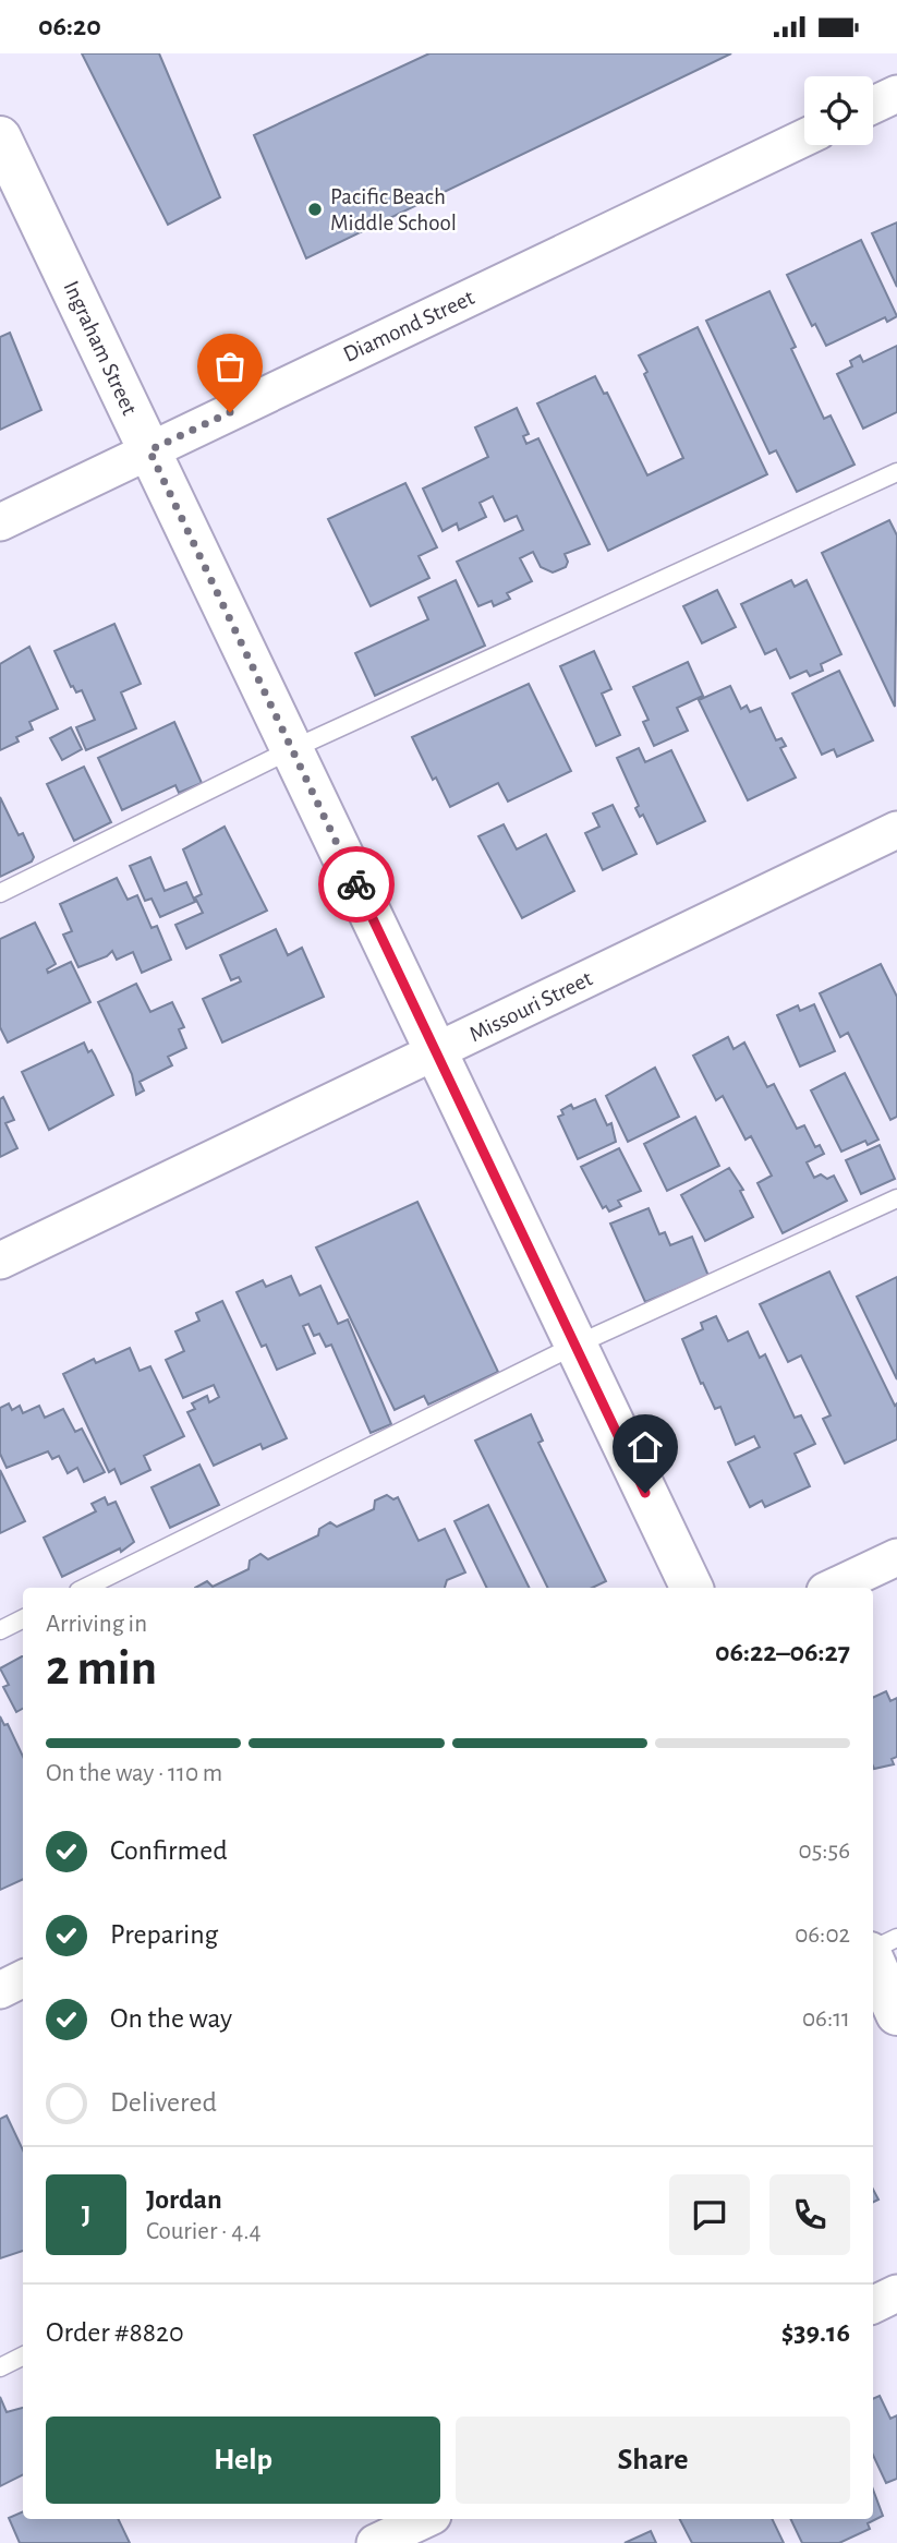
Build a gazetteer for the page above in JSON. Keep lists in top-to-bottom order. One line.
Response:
{"streets":{"main road":["Ingraham Street"],"street":["Diamond Street","Missouri Street"]},"crossings":[["Diamond Street","Ingraham Street"],["Ingraham Street","Missouri Street"]],"places":["Pacific Beach Middle School"],"page":{"status":"06:20","heading":["2 min","Arriving in","06:22–06:27"],"panel":["Jordan","Courier · 4.4","Order #8820","$39.16"],"bar":"On the way · 110 m","list":[["Confirmed","05:56"],["Preparing","06:02"],["On the way","06:11"],"Delivered"],"round":"J","buttons":["Help","Share"]}}
